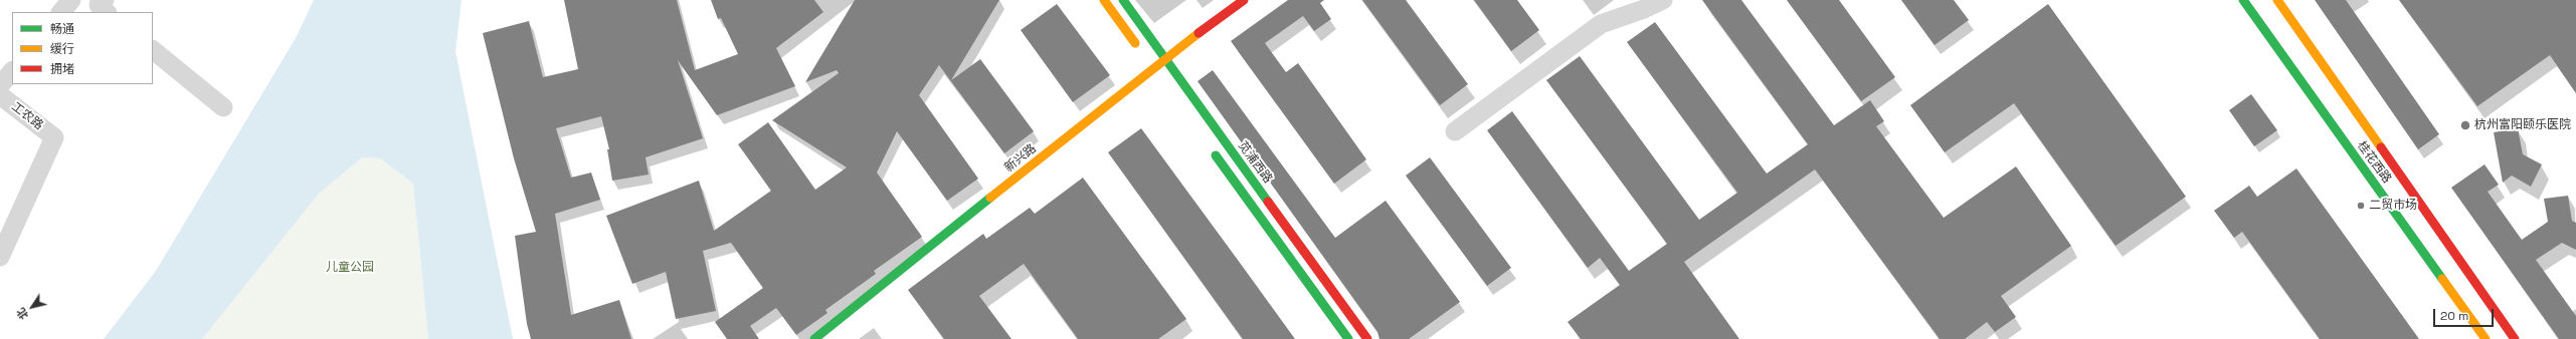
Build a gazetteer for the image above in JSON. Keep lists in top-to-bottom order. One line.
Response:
{"streets":{"street":["工农路","新兴路","苋浦西路","桂花西路"]},"crossings":[["新兴路","苋浦西路"]],"parks":["儿童公园"],"places":["杭州富阳颐乐医院","二贸市场"],"legend":["畅通","缓行","拥堵"],"scale_bar":"20 m","north":"bottom left"}
